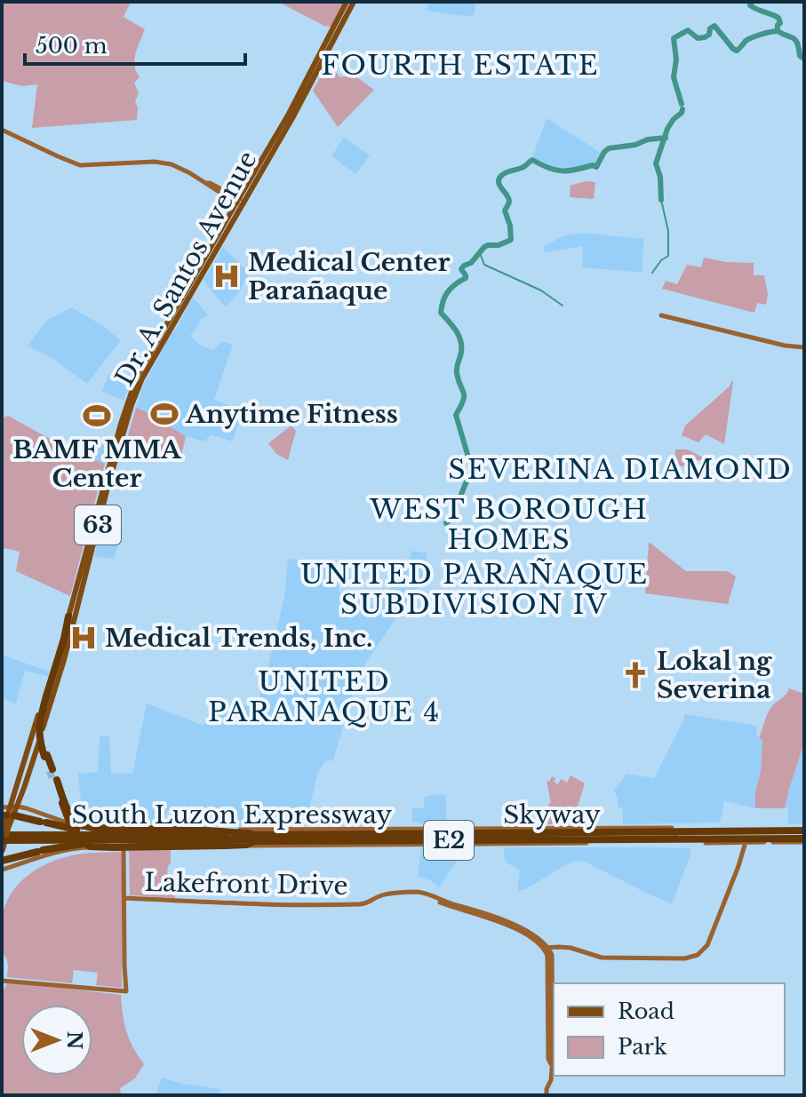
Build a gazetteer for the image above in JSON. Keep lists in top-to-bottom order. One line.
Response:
{"streets":{"highway":["South Luzon Expressway","Skyway","E2"],"main road":["Dr. A. Santos Avenue","63","Lakefront Drive"]},"crossings":[["Dr. A. Santos Avenue","South Luzon Expressway"],["Dr. A. Santos Avenue","Skyway"],["South Luzon Expressway","Skyway"]],"districts":["FOURTH ESTATE","SEVERINA DIAMOND","WEST BOROUGH HOMES","UNITED PARAÑAQUE SUBDIVISION IV","UNITED PARANAQUE 4"],"places":{"hospital":["Medical Center Parañaque","Medical Trends, Inc."],"sports":["Anytime Fitness","BAMF MMA Center"],"church":["Lokal ng Severina"]},"legend":["Road","Park"],"scale_bar":"500 m","north":"right"}
